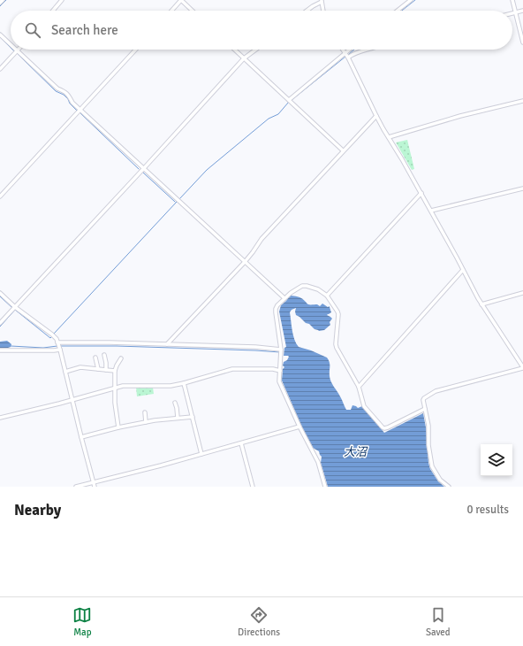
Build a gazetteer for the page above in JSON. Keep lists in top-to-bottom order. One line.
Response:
{"water":["大沼"],"page":{"search":"Search here","heading":["Nearby","0 results"],"nav":["Map","Directions","Saved"]}}
